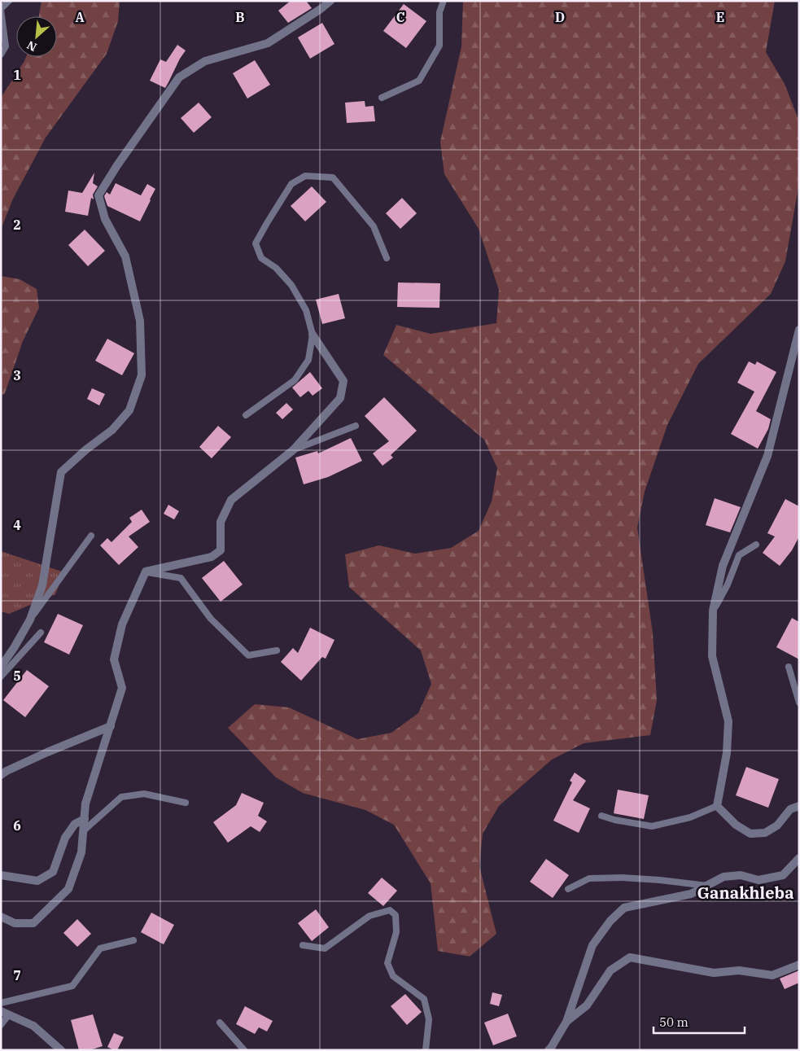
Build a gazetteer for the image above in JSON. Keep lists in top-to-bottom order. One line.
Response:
{"districts":["Ganakhleba"],"scale_bar":"50 m","north":"bottom left","grid":{"columns":["A","B","C","D","E"],"rows":["1","2","3","4","5","6","7"]}}
